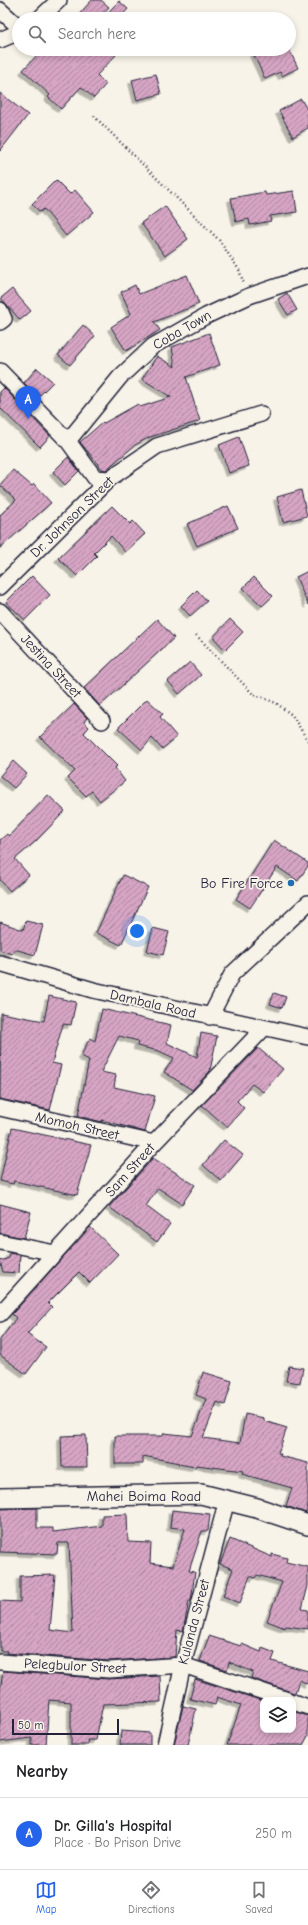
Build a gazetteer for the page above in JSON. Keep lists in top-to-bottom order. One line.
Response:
{"streets":{"main road":["Mahei Boima Road"],"street":["Coba Town","Dr. Johnson Street","Jestina Street","Dambala Road","Momoh Street","Sam Street","Kulanda Street","Pelegbulor Street"]},"crossings":[["Dambala Road","Sam Street"],["Momoh Street","Sam Street"],["Mahei Boima Road","Kulanda Street"],["Kulanda Street","Pelegbulor Street"]],"places":["Bo Fire Force"],"scale_bar":"50 m","page":{"search":"Search here","pins":"A","scale":"50 m","heading":"Nearby","list":[{"mark":"A","name":"Dr. Gilla's Hospital","note":"Place · Bo Prison Drive","value":"250 m"}],"nav":["Map","Directions","Saved"]}}
